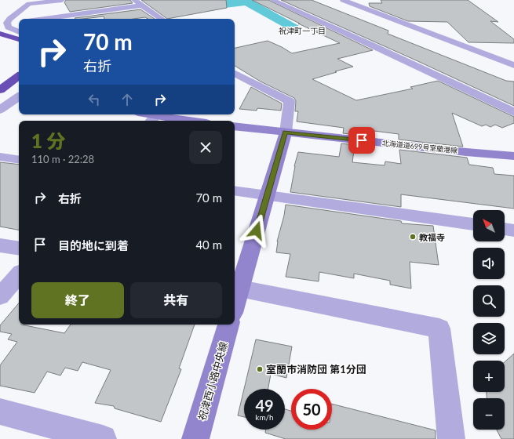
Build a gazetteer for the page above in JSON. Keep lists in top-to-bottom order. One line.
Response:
{"streets":{"main road":["北海道道699号室蘭港線","祝津西小路中央線"]},"districts":["祝津町一丁目"],"places":["教福寺","室蘭市消防団 第1分団"],"north":"top left","page":{"turn":["70 m","右折"],"heading":["1 分","110 m · 22:28"],"list":[{"name":"右折","value":"70 m"},{"name":"目的地に到着","value":"40 m"}],"map_buttons":["+","−"],"buttons":["終了","共有"],"speed":"49 km/h","limit":"50"}}
